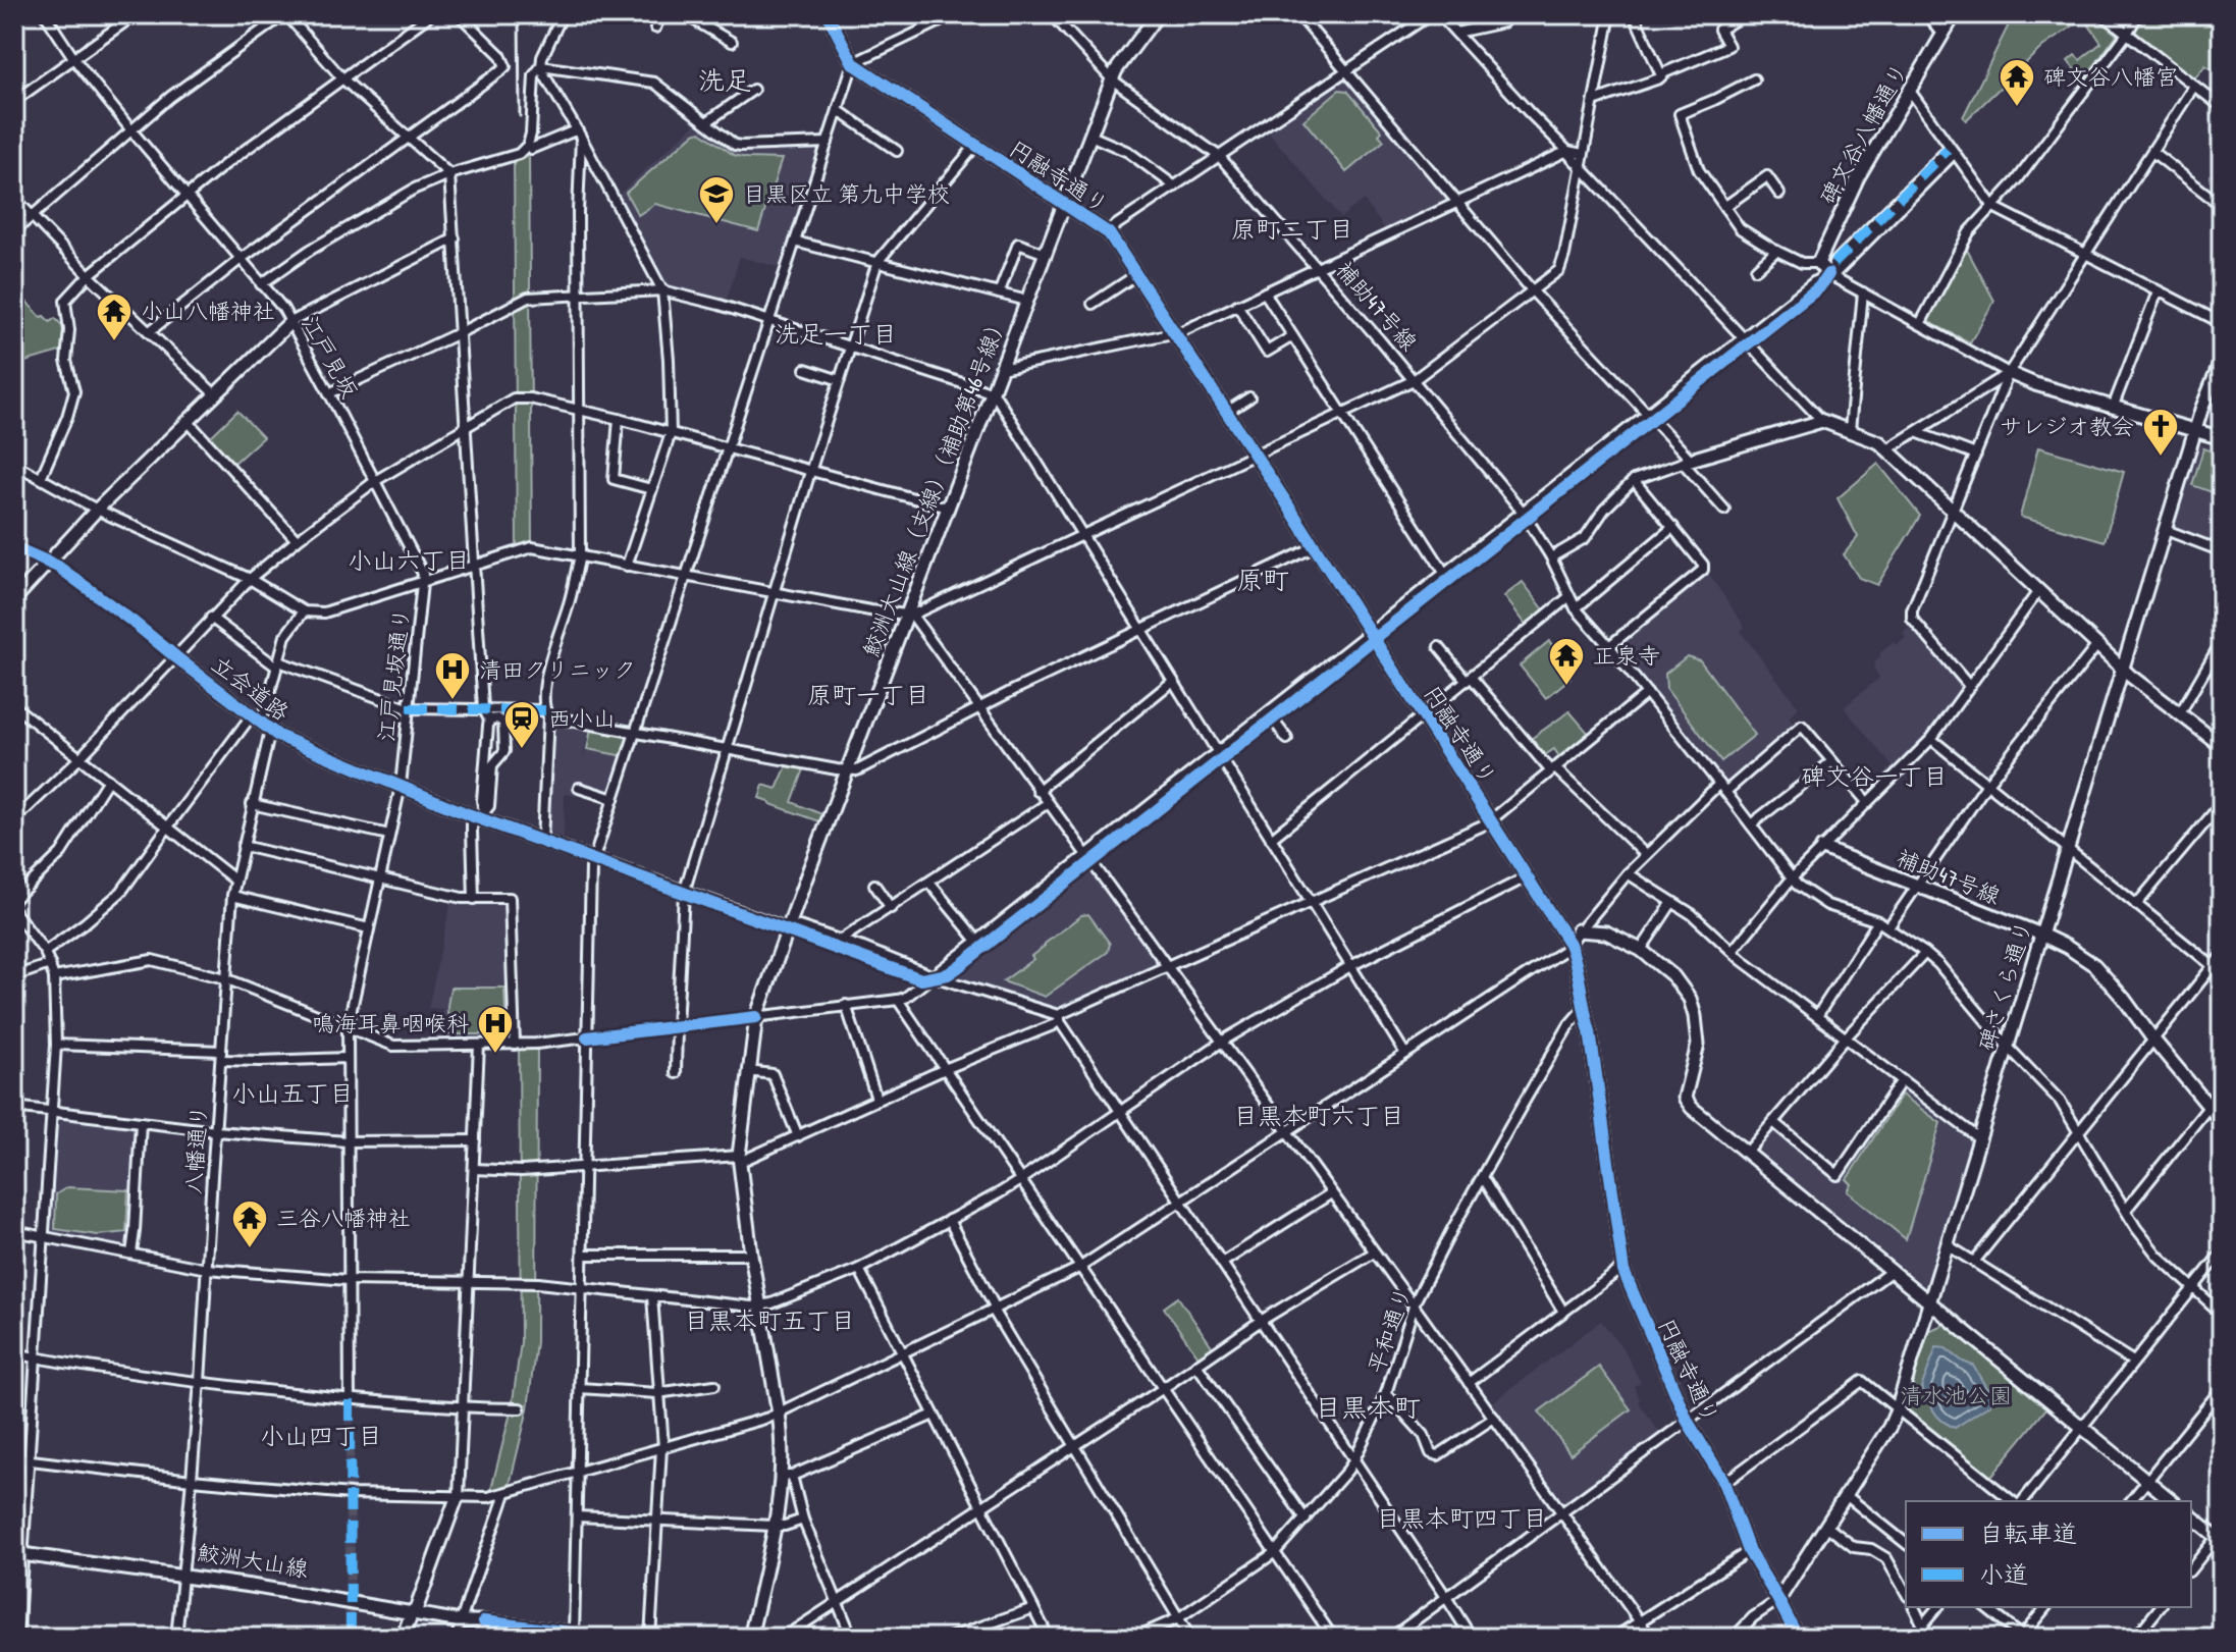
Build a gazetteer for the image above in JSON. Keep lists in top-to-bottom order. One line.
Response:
{"streets":{"street":["碑文谷八幡通り","円融寺通り","補助47号線","江戸見坂","鮫洲大山線（支線）（補助第46号線）","江戸見坂通り","立会道路","碑さくら通り","八幡通り","平和通り","鮫洲大山線"]},"crossings":[["円融寺通り","鮫洲大山線（支線）（補助第46号線）"],["円融寺通り","碑さくら通り"],["円融寺通り","平和通り"],["補助47号線","鮫洲大山線（支線）（補助第46号線）"],["補助47号線","碑さくら通り"],["江戸見坂","江戸見坂通り"],["鮫洲大山線（支線）（補助第46号線）","立会道路"],["江戸見坂通り","立会道路"],["立会道路","八幡通り"],["八幡通り","鮫洲大山線"]],"districts":["洗足","原町二丁目","洗足一丁目","小山六丁目","原町","原町一丁目","碑文谷一丁目","小山五丁目","目黒本町六丁目","目黒本町五丁目","目黒本町","小山四丁目","目黒本町四丁目"],"parks":["清水池公園"],"places":{"temple":["碑文谷八幡宮","小山八幡神社","正泉寺","三谷八幡神社"],"school or university":["目黒区立 第九中学校"],"church":["サレジオ教会"],"hospital":["清田クリニック","鳴海耳鼻咽喉科"],"station":["西小山"]},"legend":["自転車道","小道"]}
